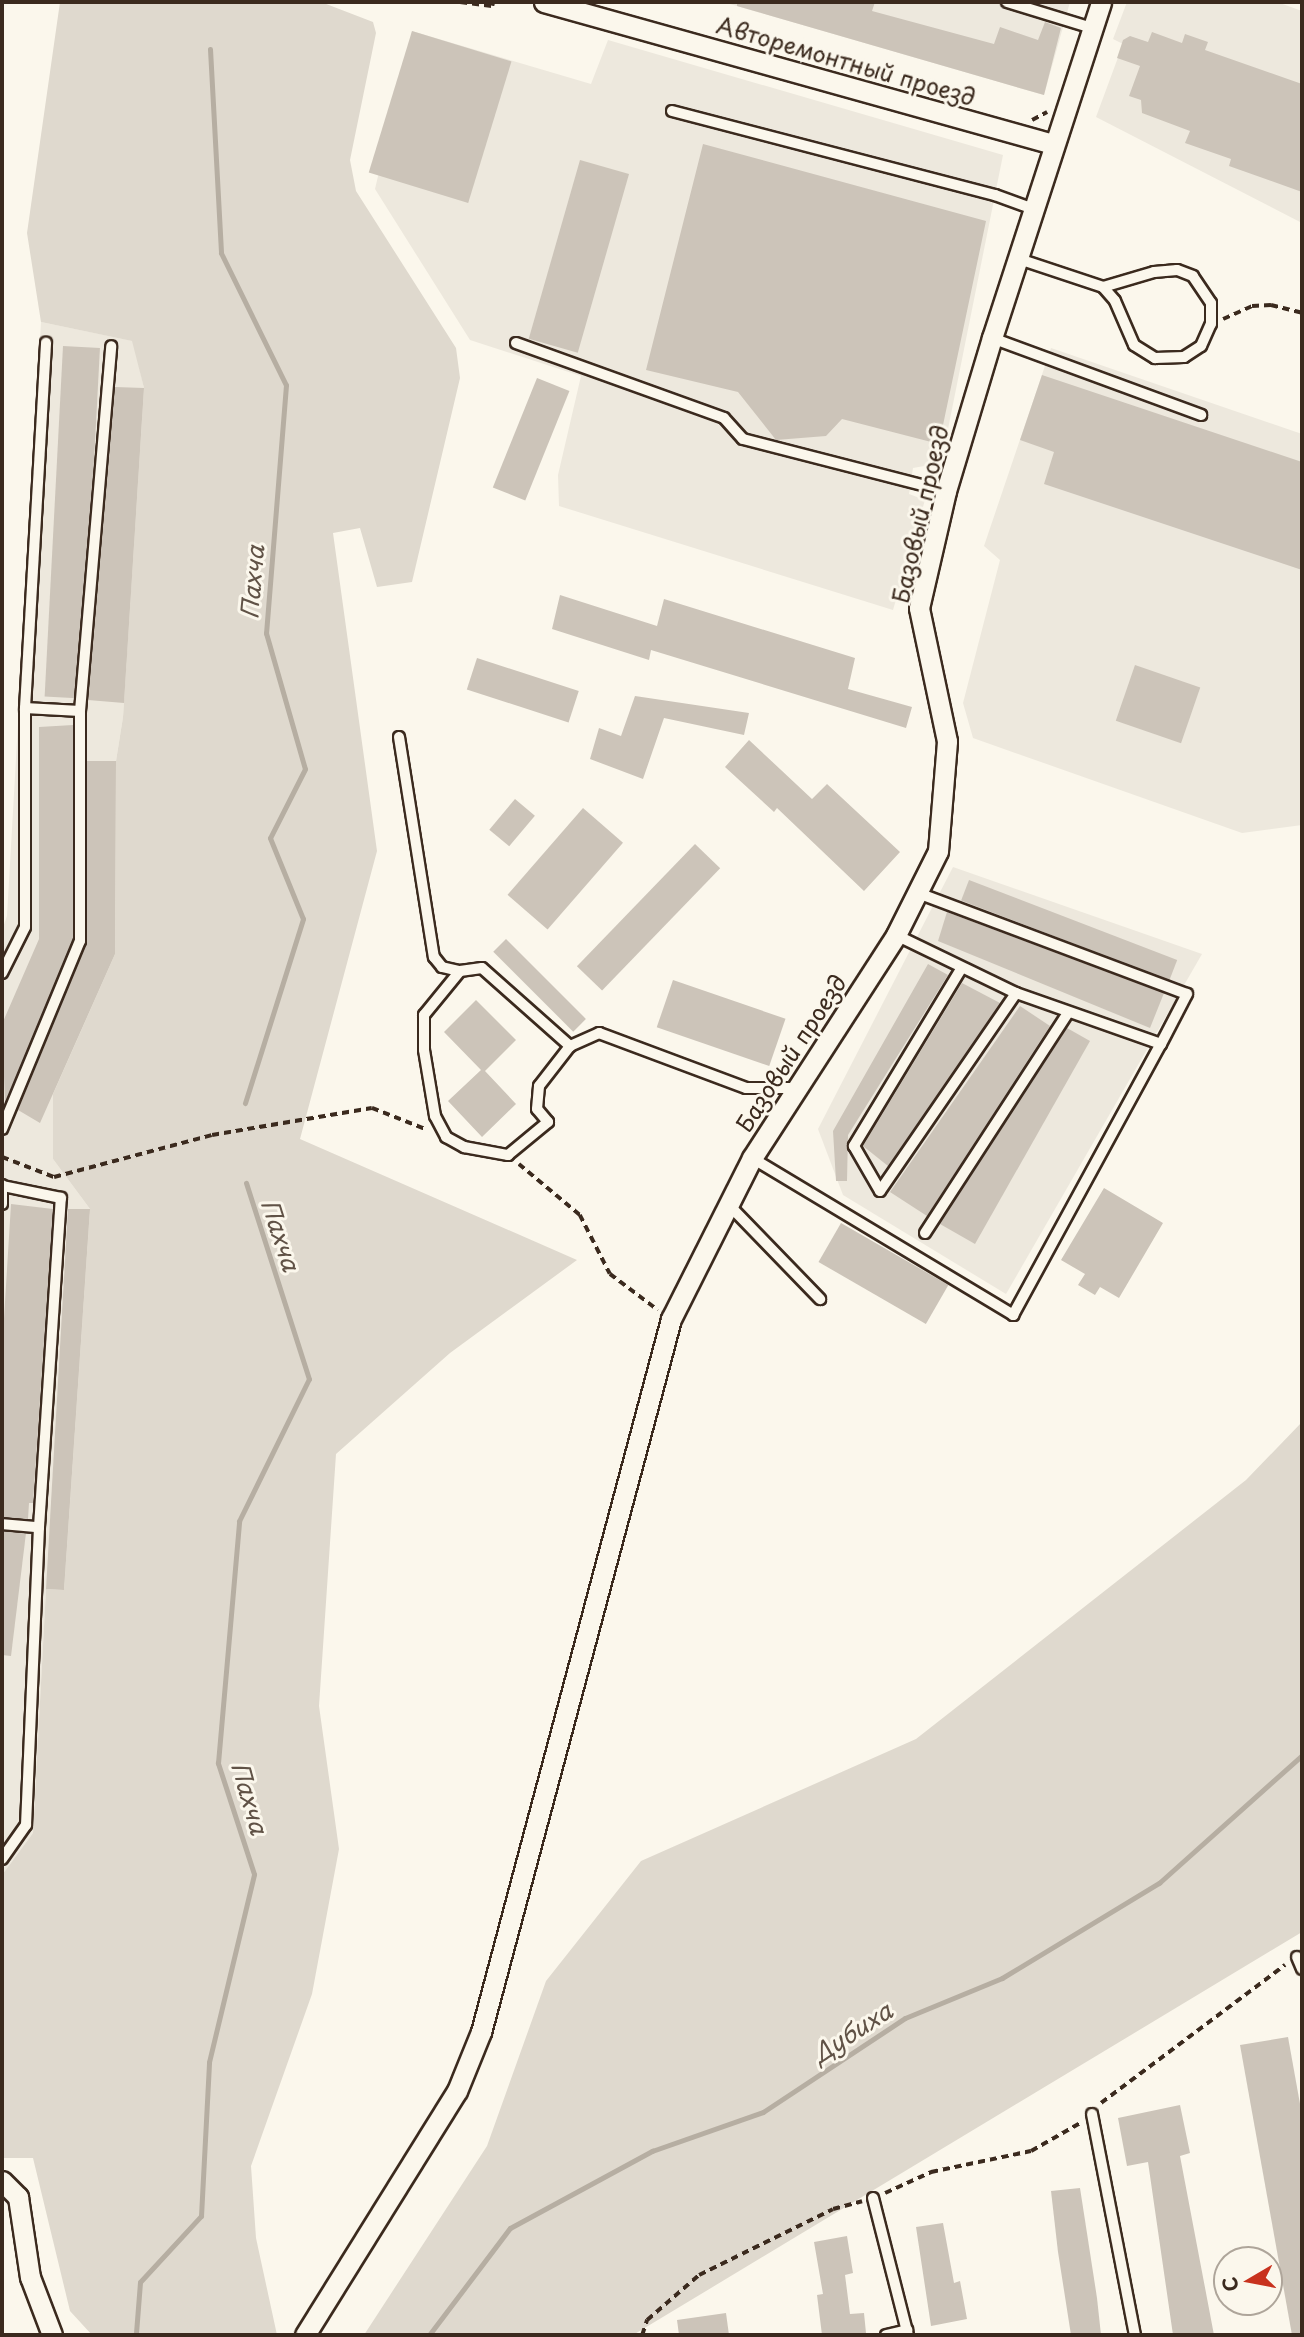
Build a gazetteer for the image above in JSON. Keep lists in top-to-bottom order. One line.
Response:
{"streets":{"street":["Авторемонтный проезд","Базовый проезд"]},"crossings":[["Авторемонтный проезд","Базовый проезд"]],"water":["Пахча","Дубиха"],"north":"left"}
